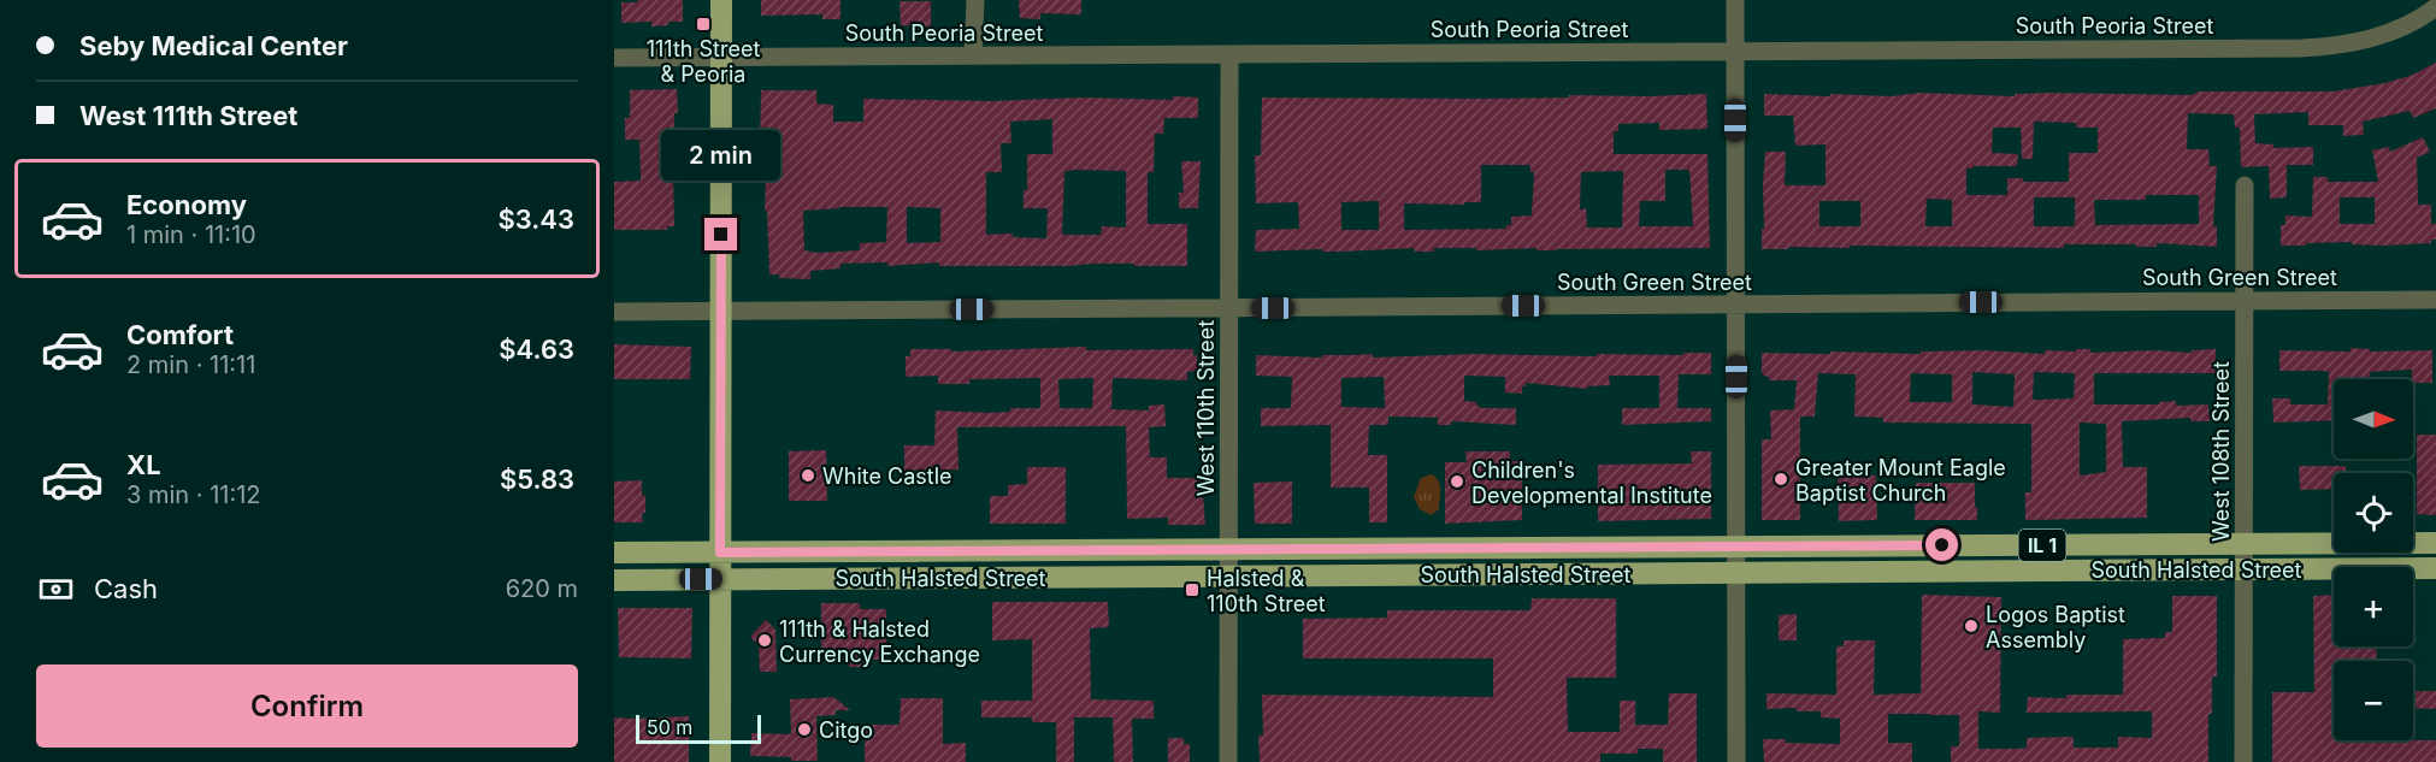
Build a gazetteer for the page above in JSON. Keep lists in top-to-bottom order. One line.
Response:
{"streets":{"main road":["IL 1","South Halsted Street"],"street":["South Peoria Street","South Green Street","West 110th Street","West 108th Street"]},"crossings":[["South Peoria Street","West 110th Street"],["South Green Street","West 110th Street"],["South Green Street","West 108th Street"],["West 110th Street","South Halsted Street"],["West 108th Street","South Halsted Street"]],"places":{"transit":["111th Street & Peoria","Halsted & 110th Street"],"other":["White Castle","Greater Mount Eagle Baptist Church","Children's Developmental Institute","Logos Baptist Assembly","111th & Halsted Currency Exchange","Citgo"]},"scale_bar":"50 m","north":"right","page":{"banner":["Seby Medical Center","West 111th Street"],"bubble":"2 min","list":[{"name":"Economy","note":"1 min · 11:10","value":"$3.43"},{"name":"Comfort","note":"2 min · 11:11","value":"$4.63"},{"name":"XL","note":"3 min · 11:12","value":"$5.83"}],"map_buttons":["+","−"],"pay":["Cash","620 m"],"buttons":"Confirm","scale":"50 m"}}
